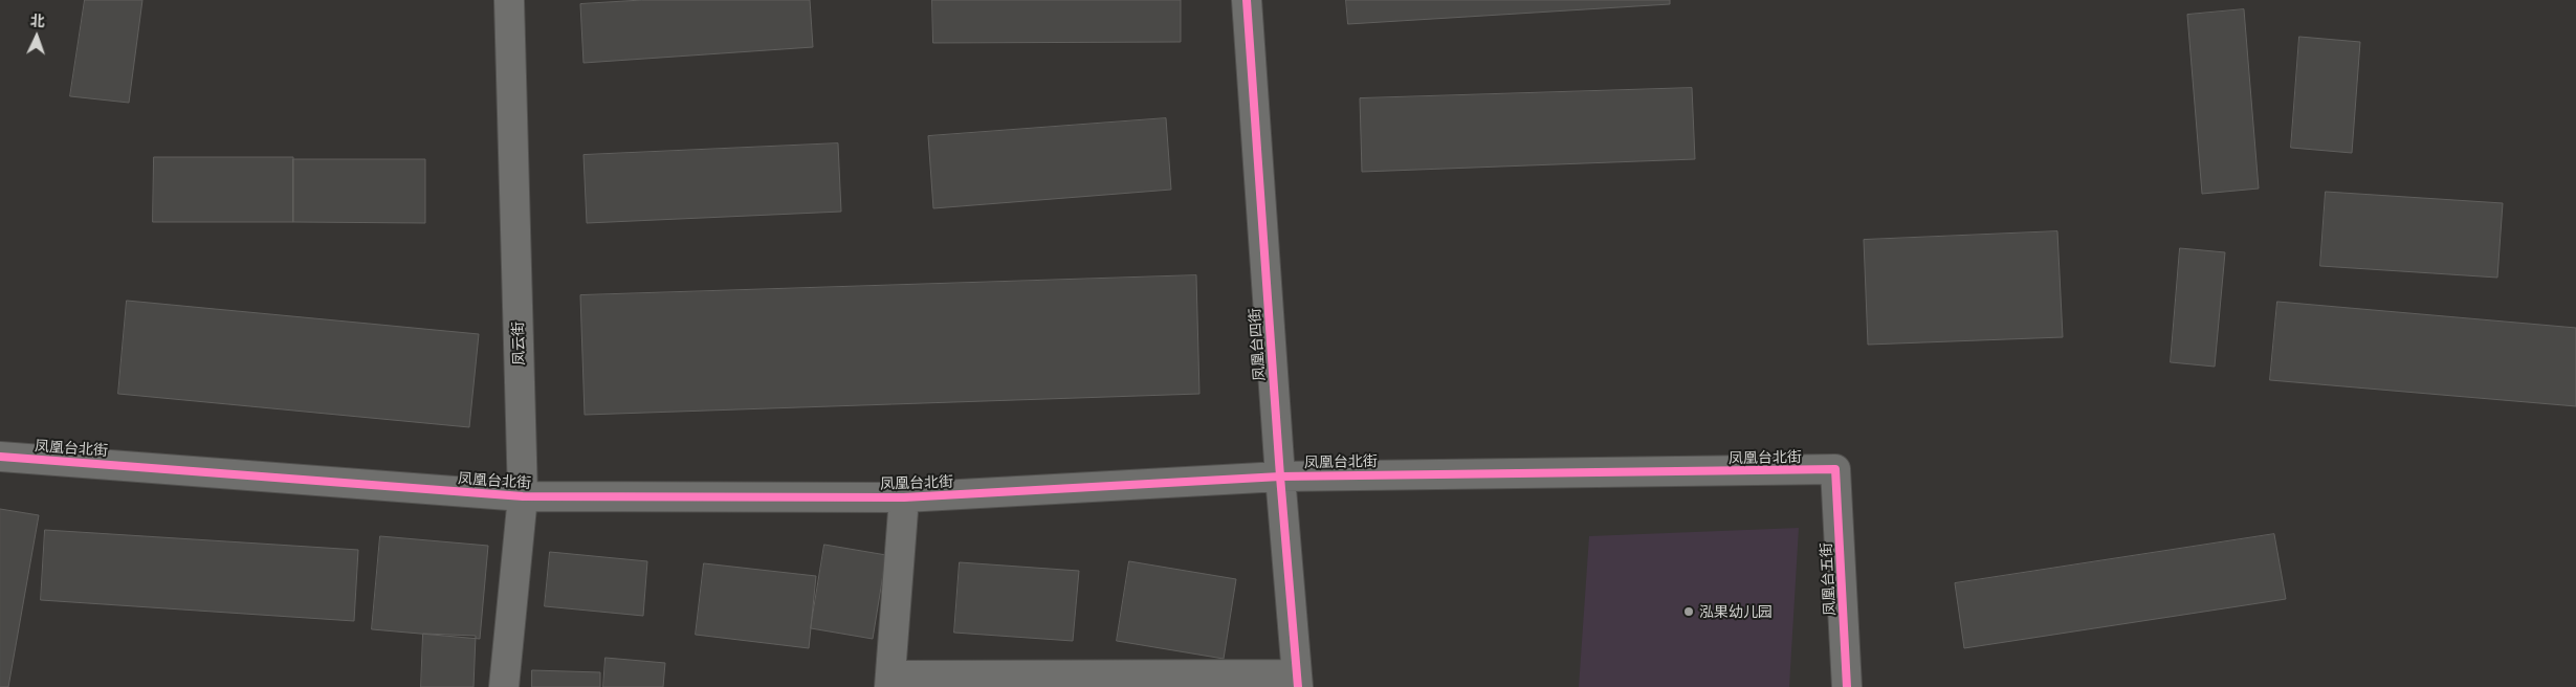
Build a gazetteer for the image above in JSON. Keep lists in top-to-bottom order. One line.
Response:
{"streets":{"street":["凤云街","凤凰台四街","凤凰台北街","凤凰台五街"]},"crossings":[["凤云街","凤凰台北街"],["凤凰台四街","凤凰台北街"],["凤凰台北街","凤凰台五街"]],"places":["泓果幼儿园"],"north":"top"}
